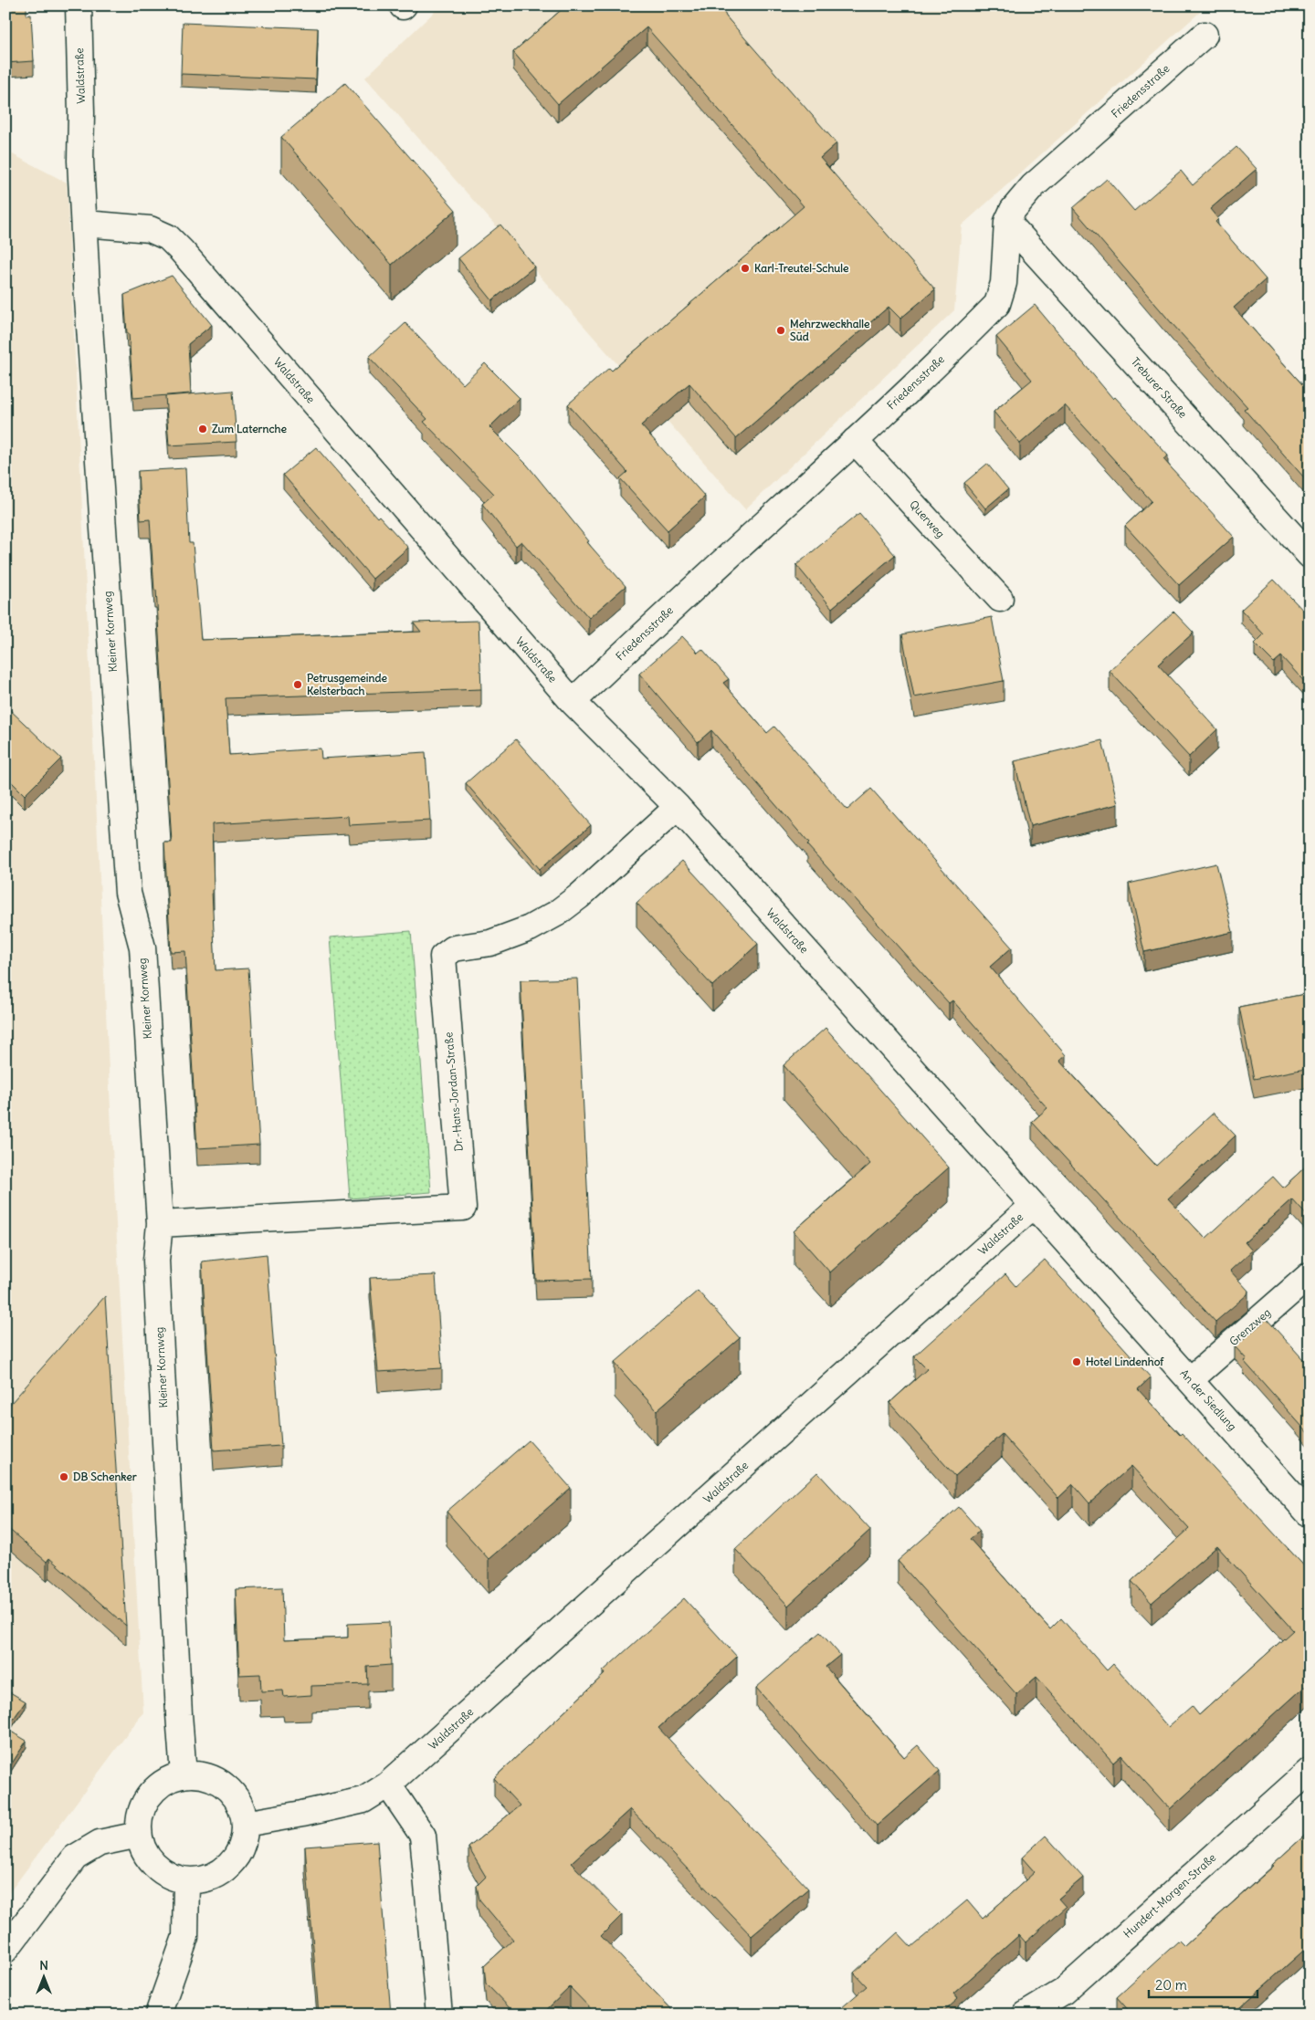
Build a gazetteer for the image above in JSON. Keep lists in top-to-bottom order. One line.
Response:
{"streets":{"street":["Waldstraße","Friedensstraße","Treburer Straße","Querweg","Kleiner Kornweg","Dr.-Hans-Jordan-Straße","Grenzweg","An der Siedlung","Hundert-Morgen-Straße"]},"crossings":[["Waldstraße","Friedensstraße"],["Waldstraße","Kleiner Kornweg"],["Waldstraße","Dr.-Hans-Jordan-Straße"],["Waldstraße","An der Siedlung"],["Friedensstraße","Treburer Straße"],["Friedensstraße","Querweg"],["Kleiner Kornweg","Dr.-Hans-Jordan-Straße"],["Grenzweg","An der Siedlung"]],"places":["Karl-Treutel-Schule","Mehrzweckhalle Süd","Zum Laternche","Petrusgemeinde Kelsterbach","Hotel Lindenhof","DB Schenker"],"scale_bar":"20 m","north":"top"}
